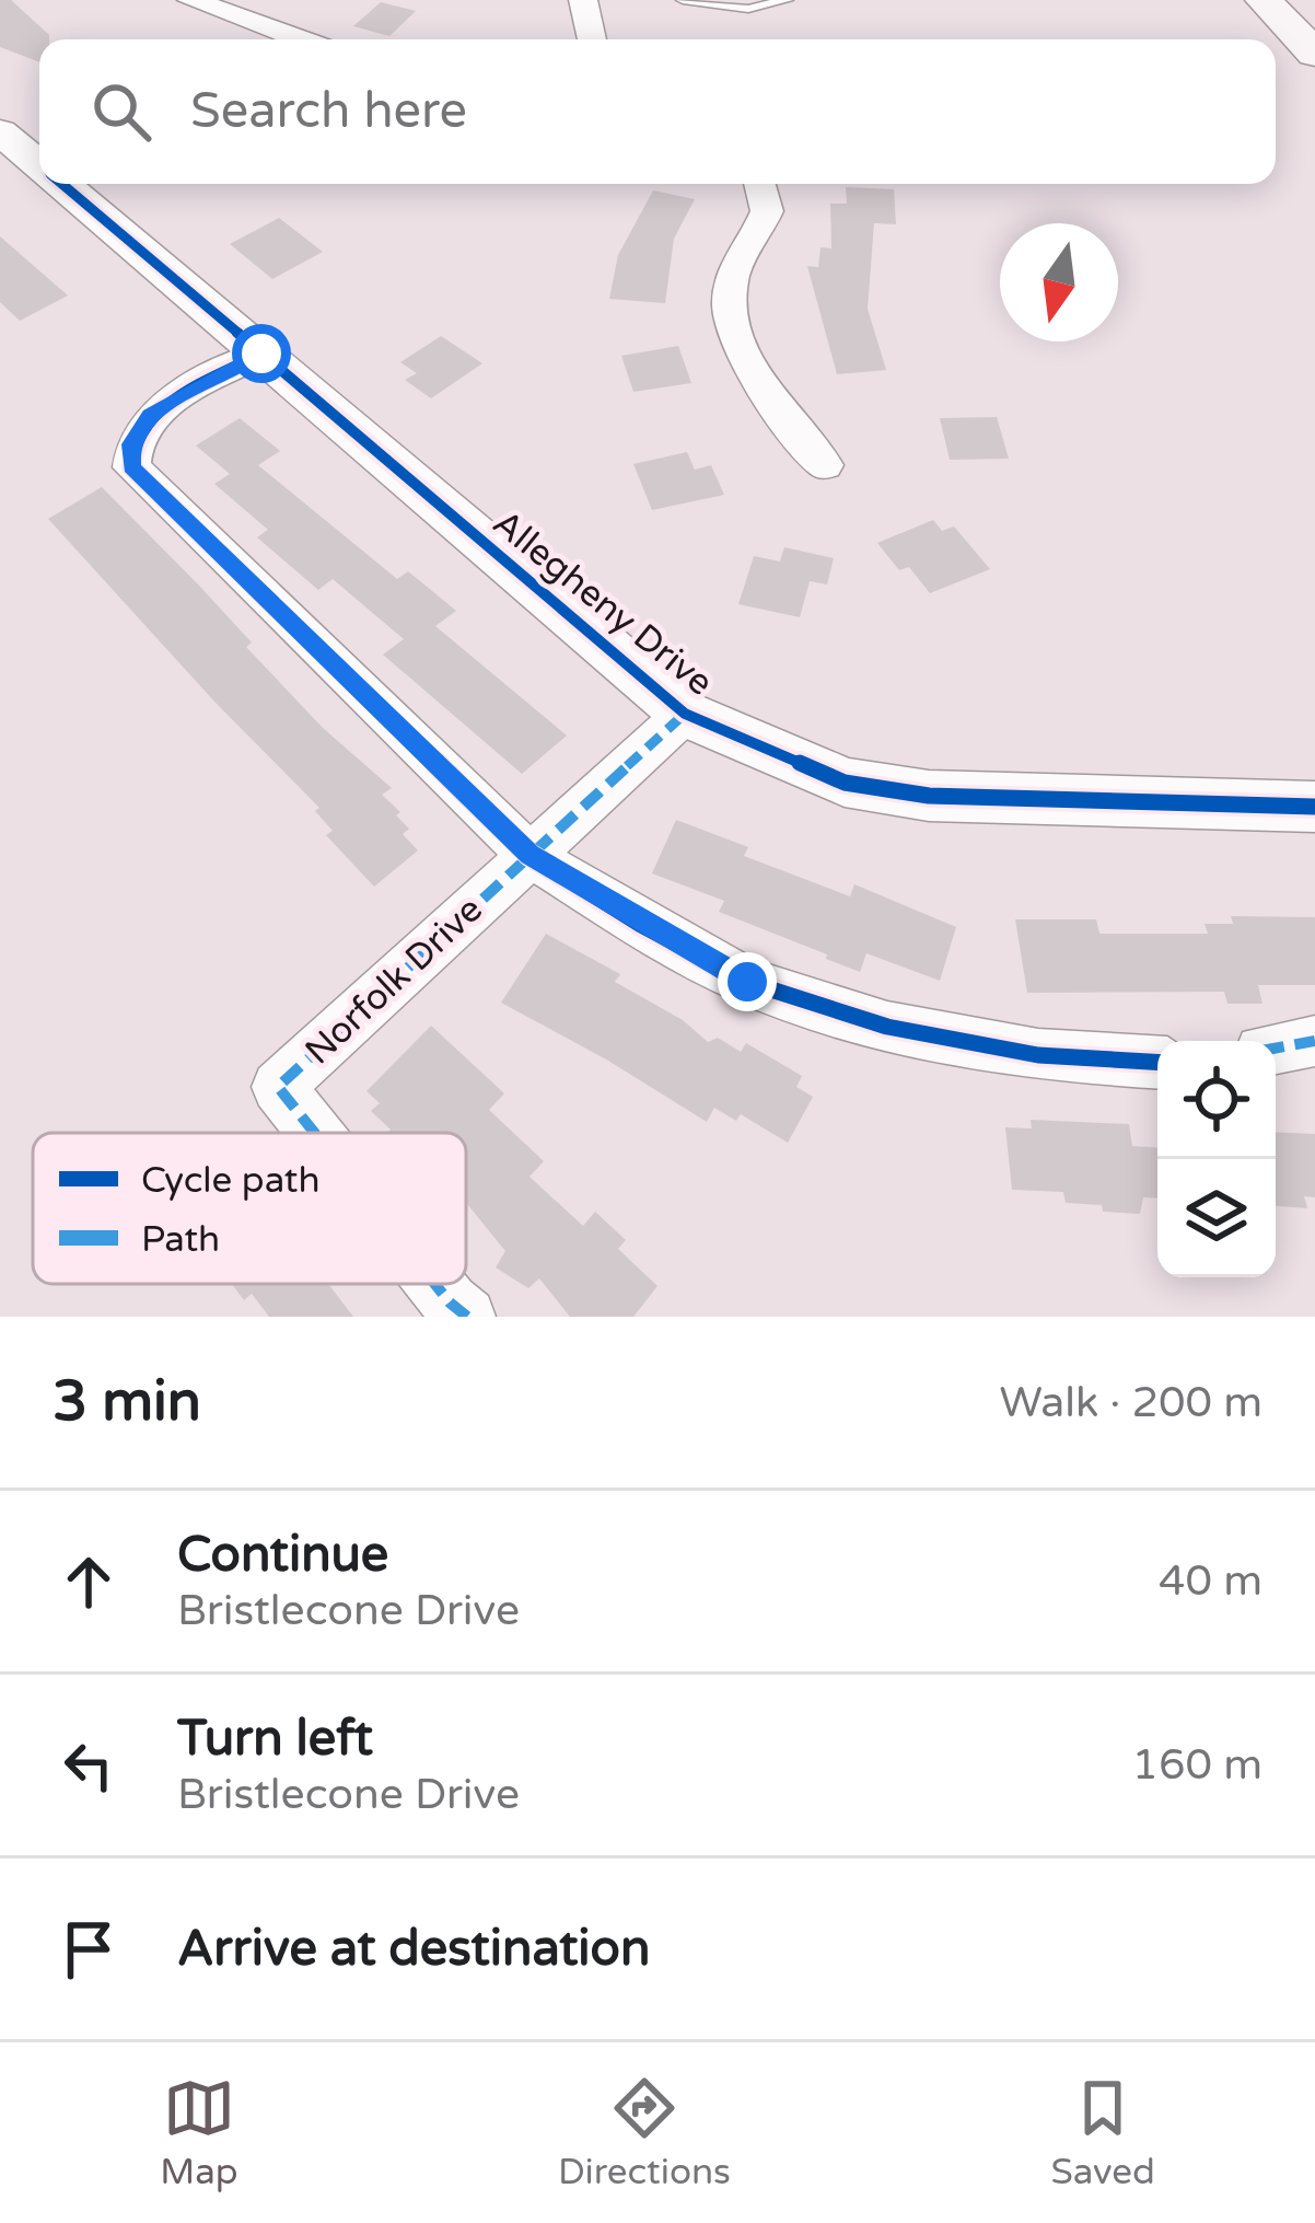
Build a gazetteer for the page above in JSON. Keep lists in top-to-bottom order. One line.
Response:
{"streets":{"street":["Allegheny Drive","Norfolk Drive"]},"crossings":[["Allegheny Drive","Norfolk Drive"]],"legend":["Cycle path","Path"],"north":"bottom","page":{"search":"Search here","heading":["3 min","Walk · 200 m"],"list":[["Continue","Bristlecone Drive","40 m"],["Turn left","Bristlecone Drive","160 m"],"Arrive at destination"],"nav":["Map","Directions","Saved"]}}
